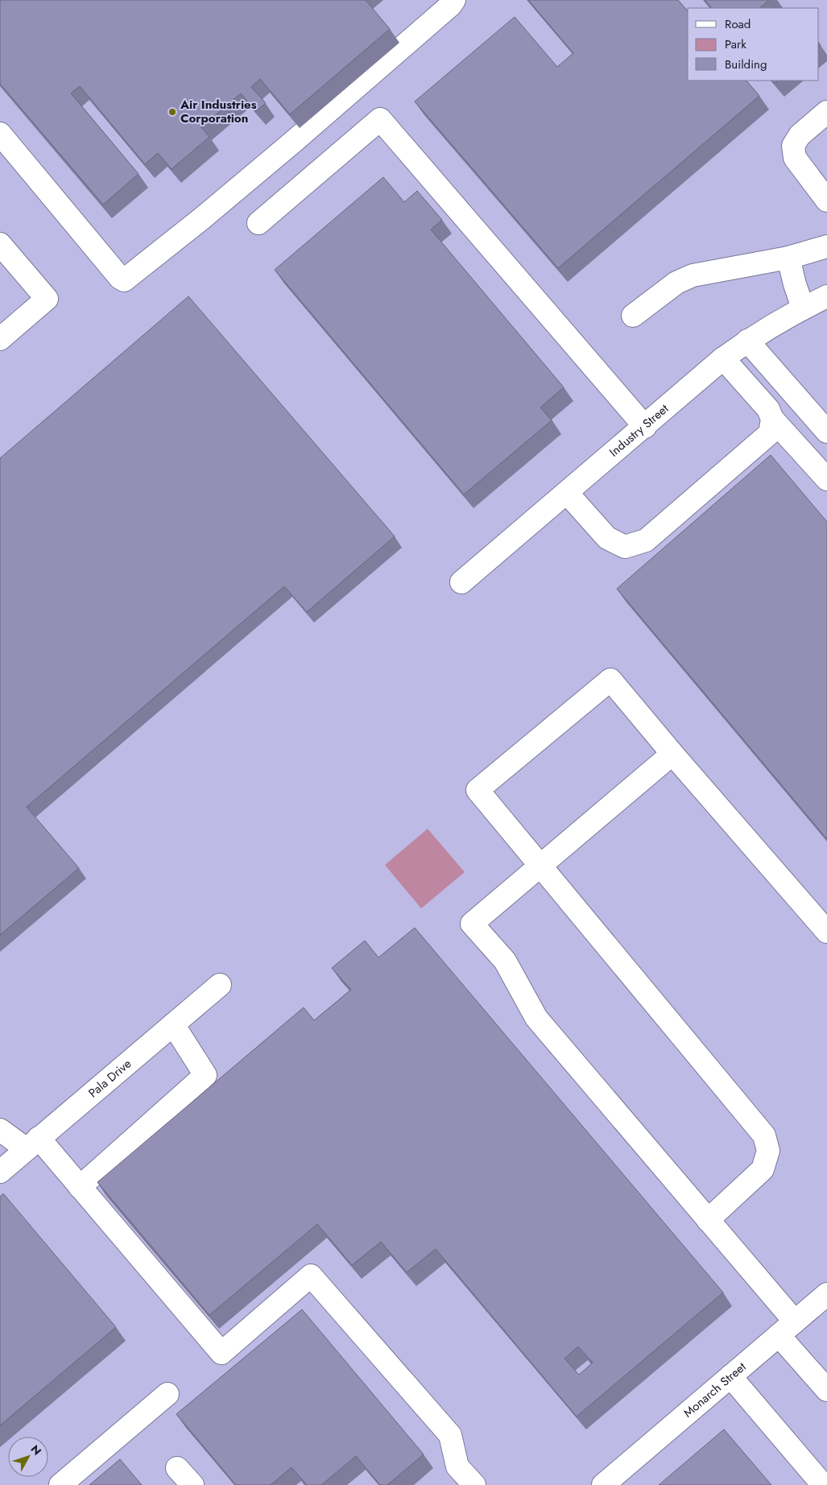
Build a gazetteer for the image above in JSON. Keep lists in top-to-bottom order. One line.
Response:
{"streets":{"street":["Industry Street","Pala Drive","Monarch Street"]},"places":["Air Industries Corporation"],"legend":["Road","Park","Building"],"north":"top right"}
